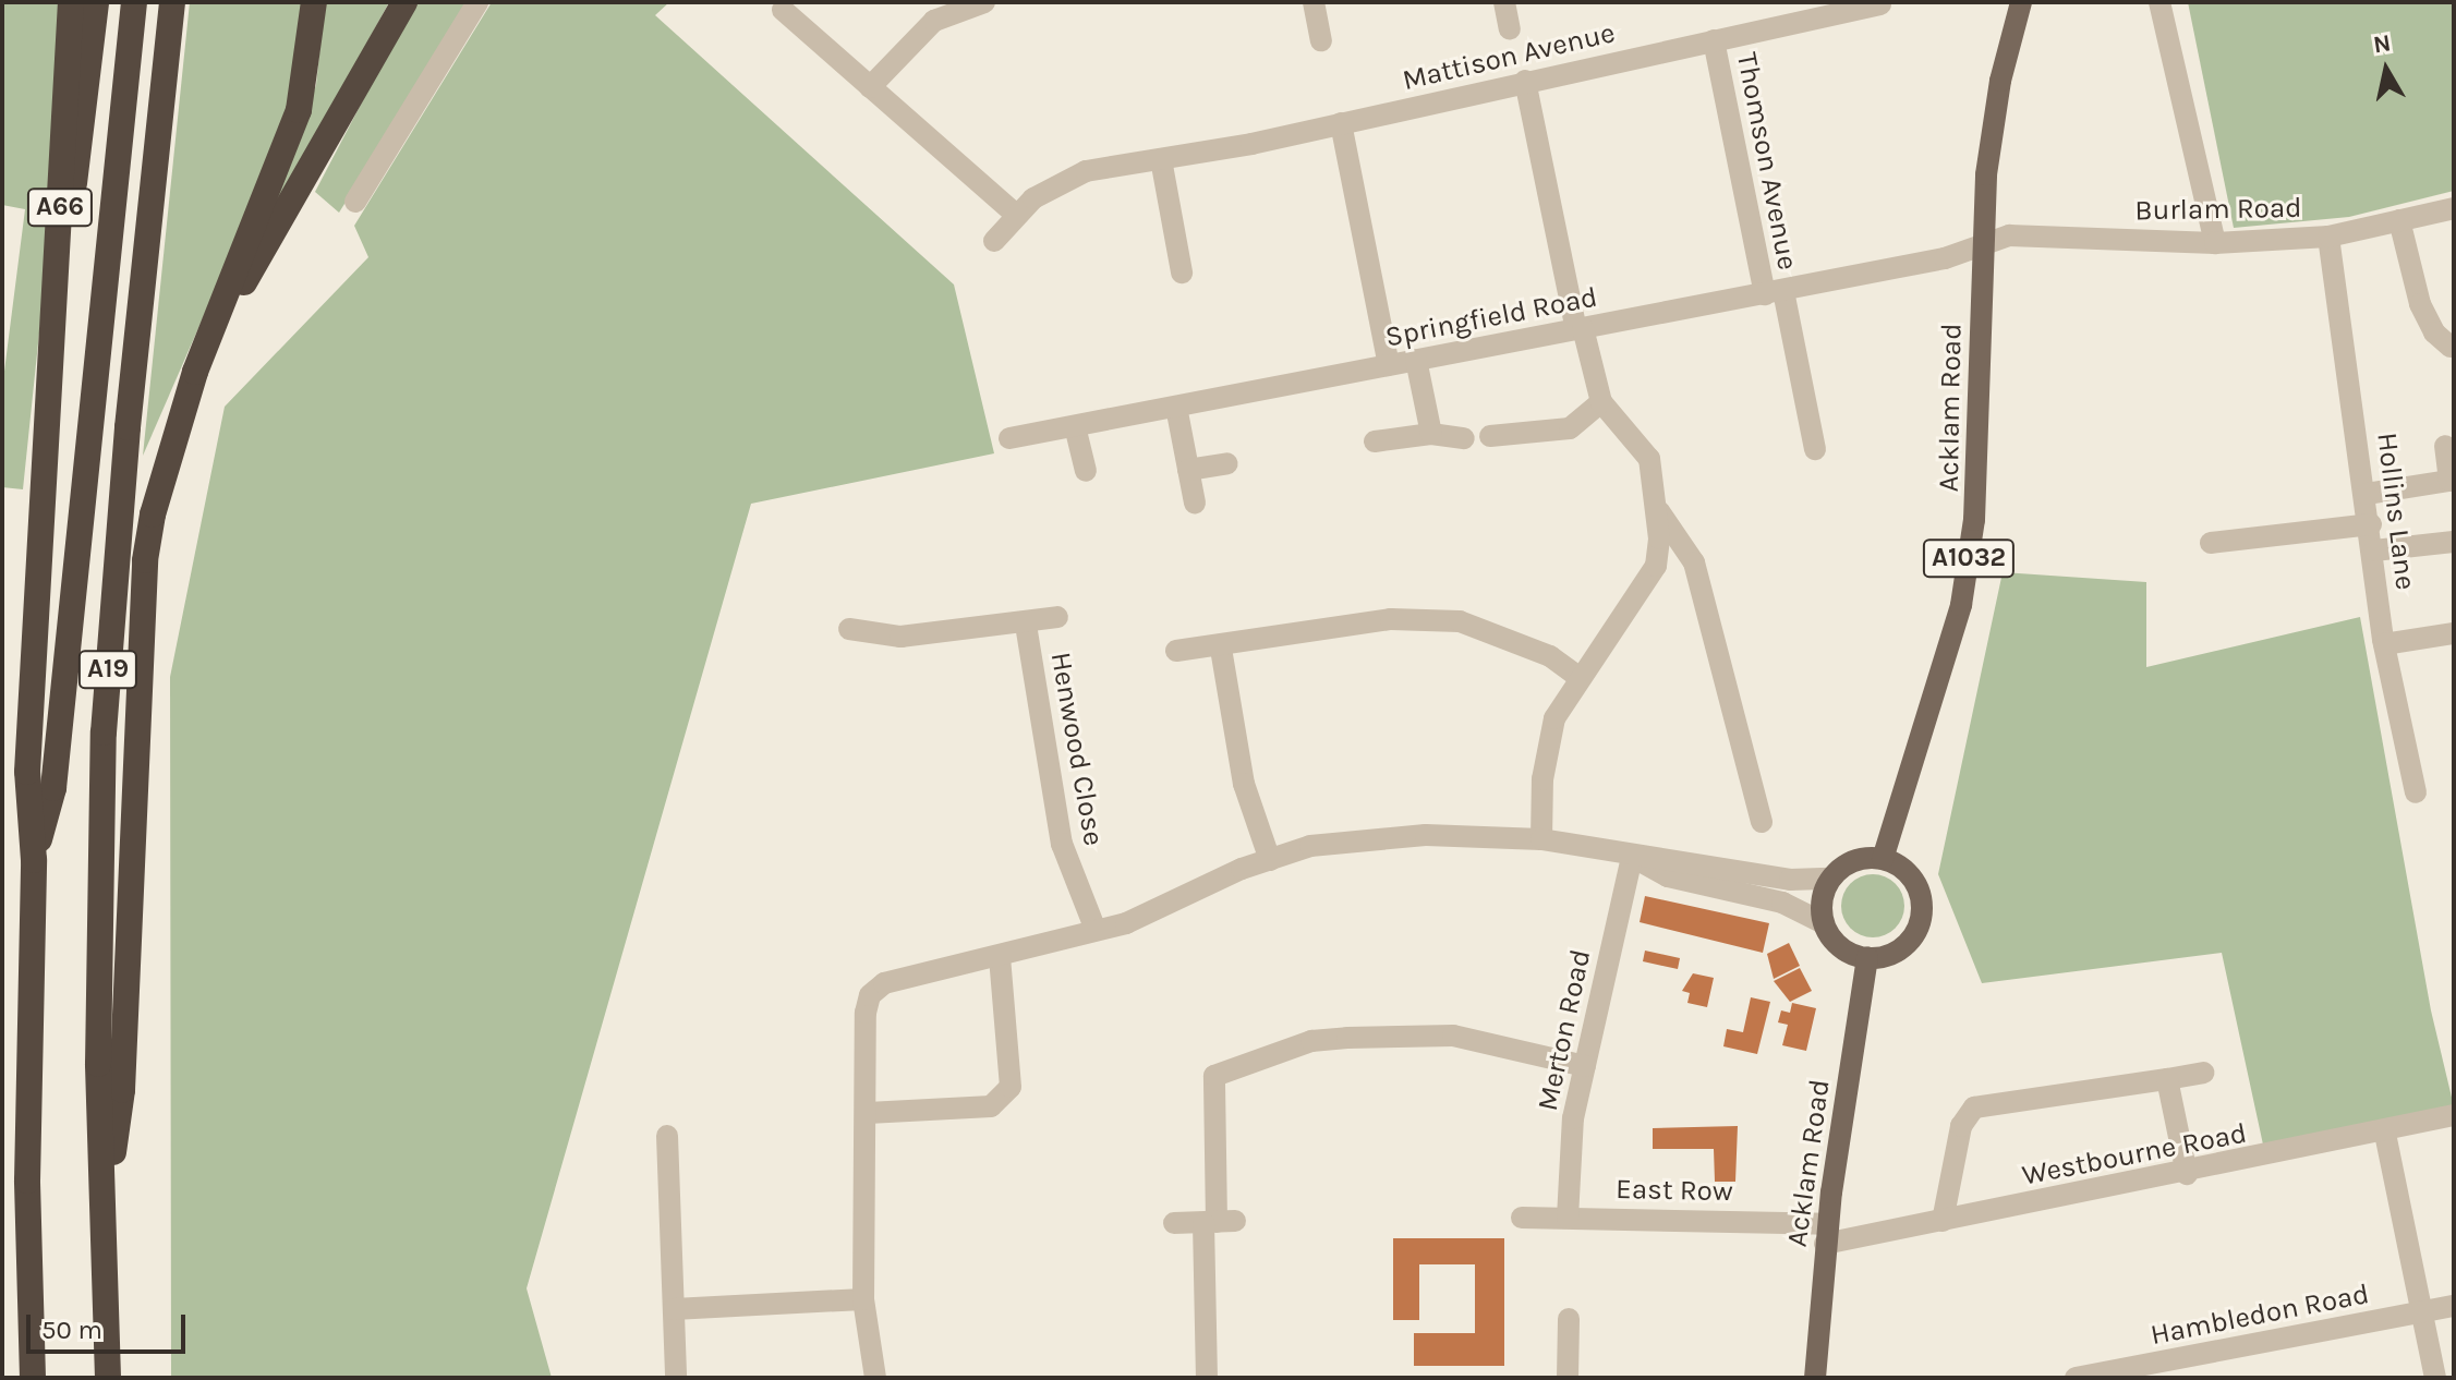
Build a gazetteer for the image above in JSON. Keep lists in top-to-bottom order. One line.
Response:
{"streets":{"highway":["A66","A19"],"main road":["Acklam Road","A1032"],"street":["Mattison Avenue","Thomson Avenue","Burlam Road","Springfield Road","Hollins Lane","Henwood Close","Merton Road","Westbourne Road","East Row","Hambledon Road"]},"crossings":[["Mattison Avenue","Thomson Avenue"],["Thomson Avenue","Springfield Road"],["A66","A19"],["Burlam Road","Springfield Road"],["Burlam Road","Acklam Road"],["Burlam Road","Hollins Lane"],["Springfield Road","Acklam Road"],["Acklam Road","Westbourne Road"],["Acklam Road","East Row"],["Merton Road","East Row"],["Westbourne Road","East Row"]],"scale_bar":"50 m","north":"top"}
